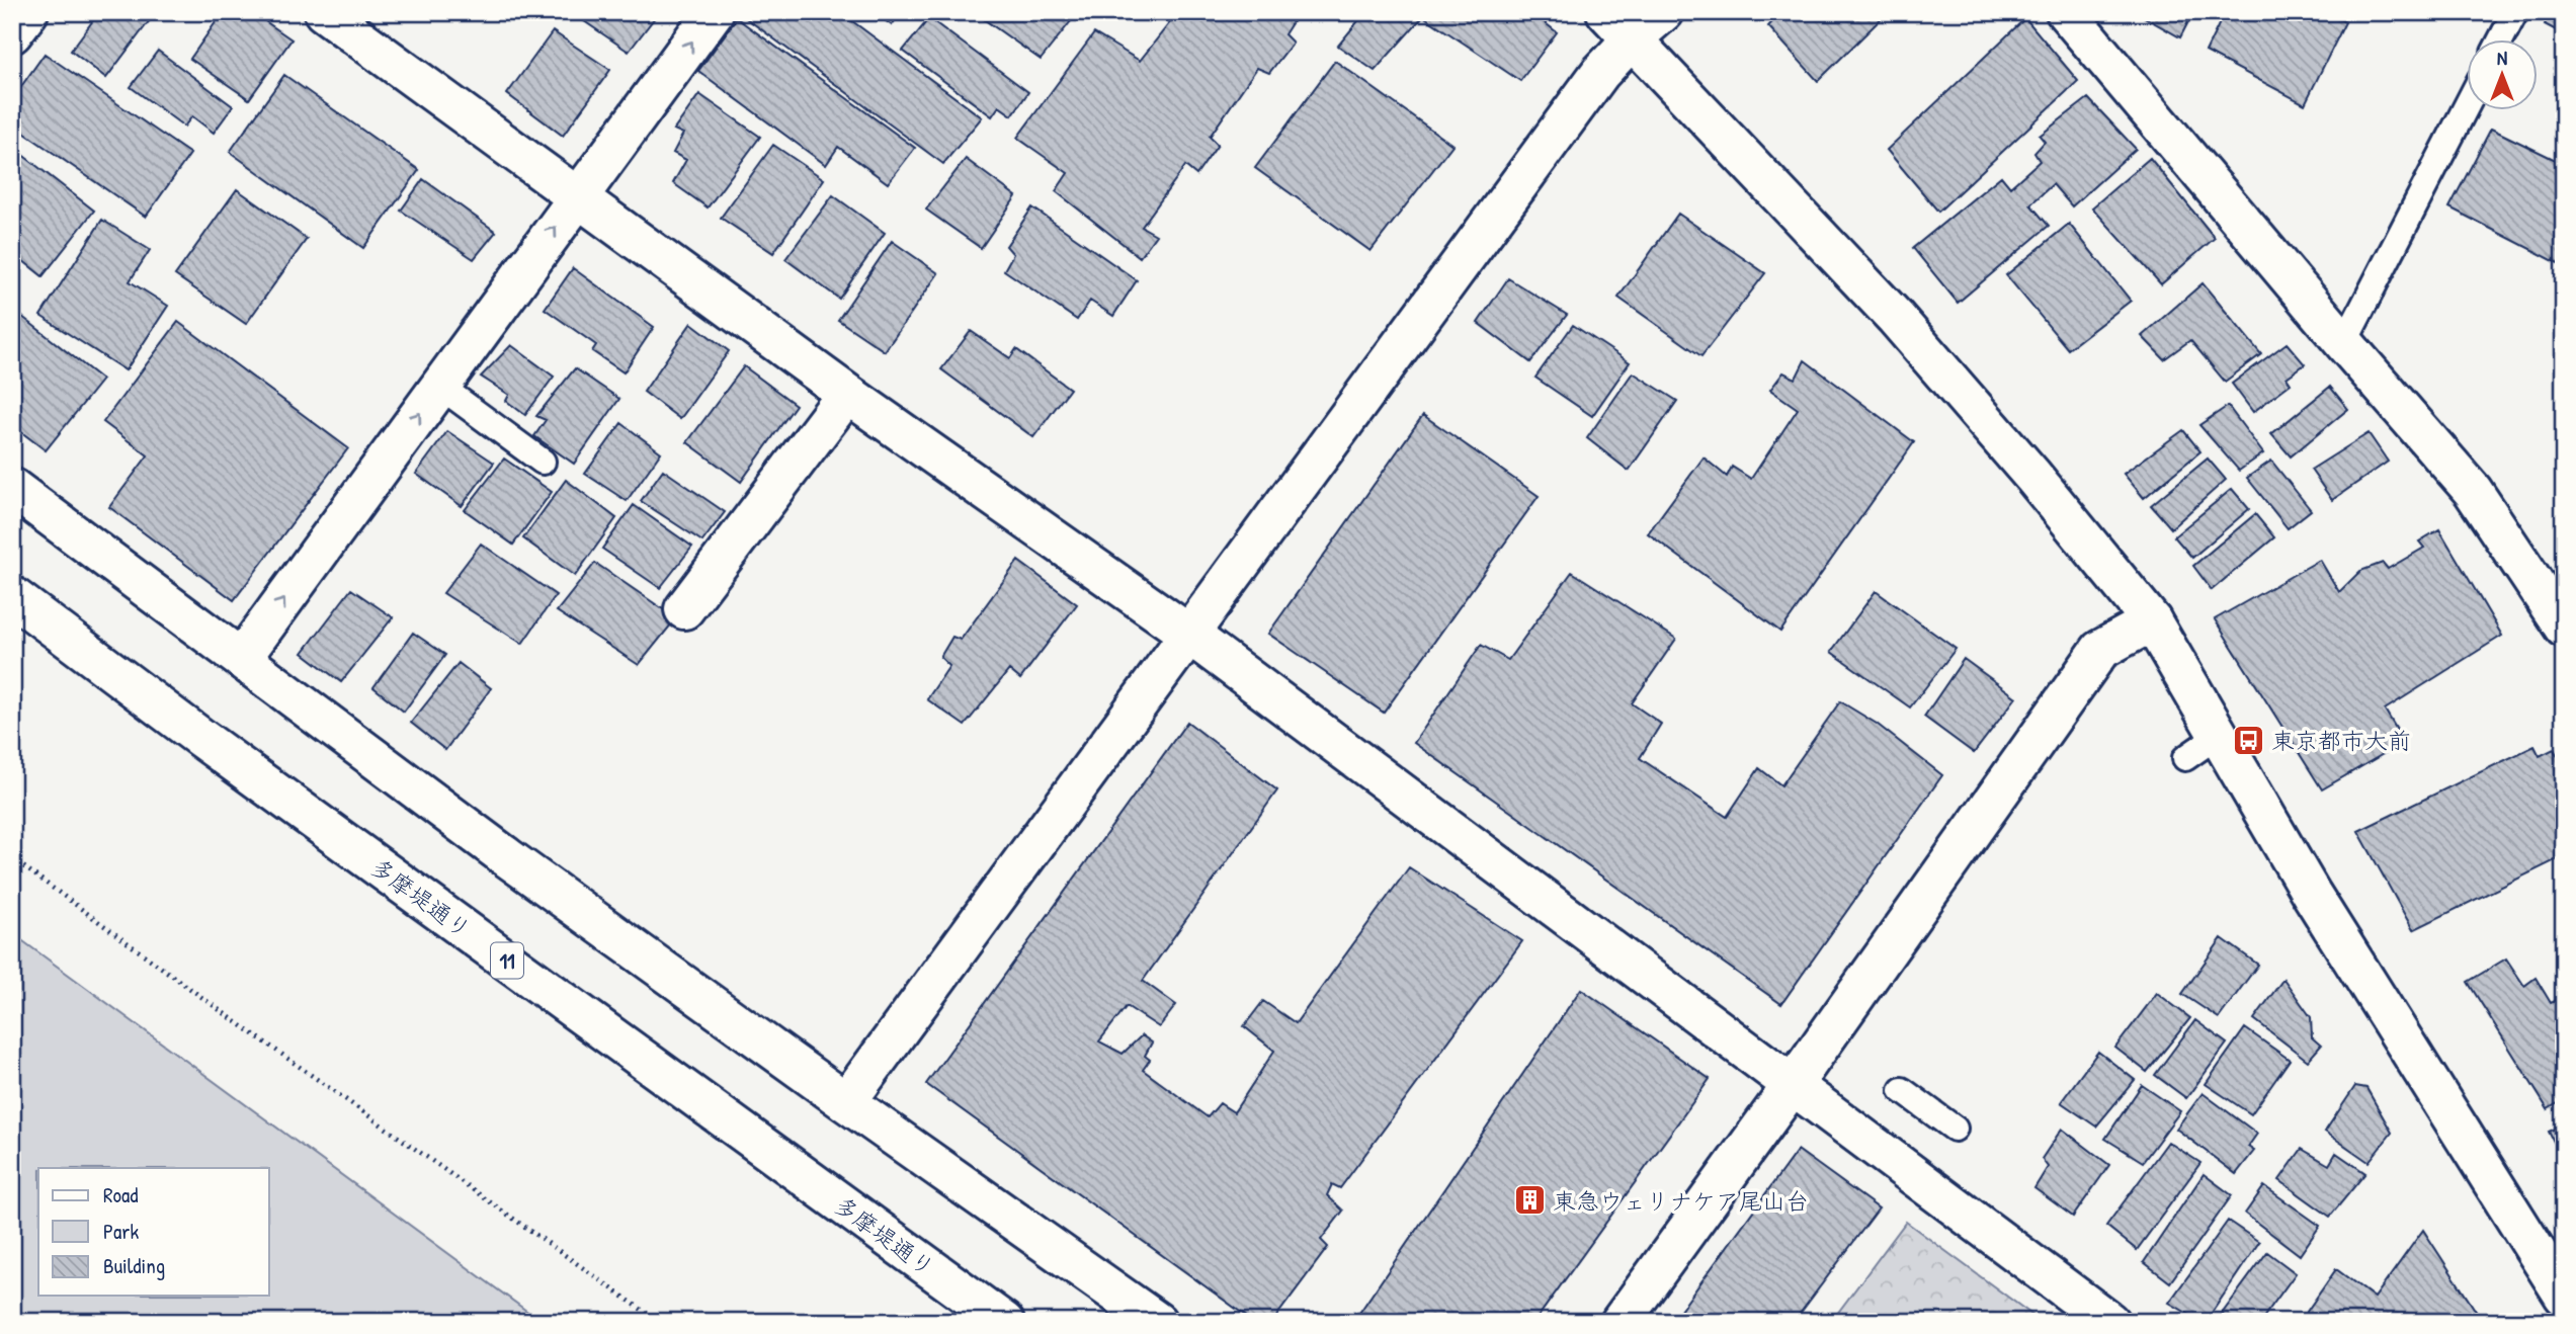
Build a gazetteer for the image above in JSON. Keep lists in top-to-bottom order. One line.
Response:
{"streets":{"street":["多摩堤通り","11"]},"places":{"bus stop":["東京都市大前"],"building":["東急ウェリナケア尾山台"]},"legend":["Road","Park","Building"],"north":"top"}
